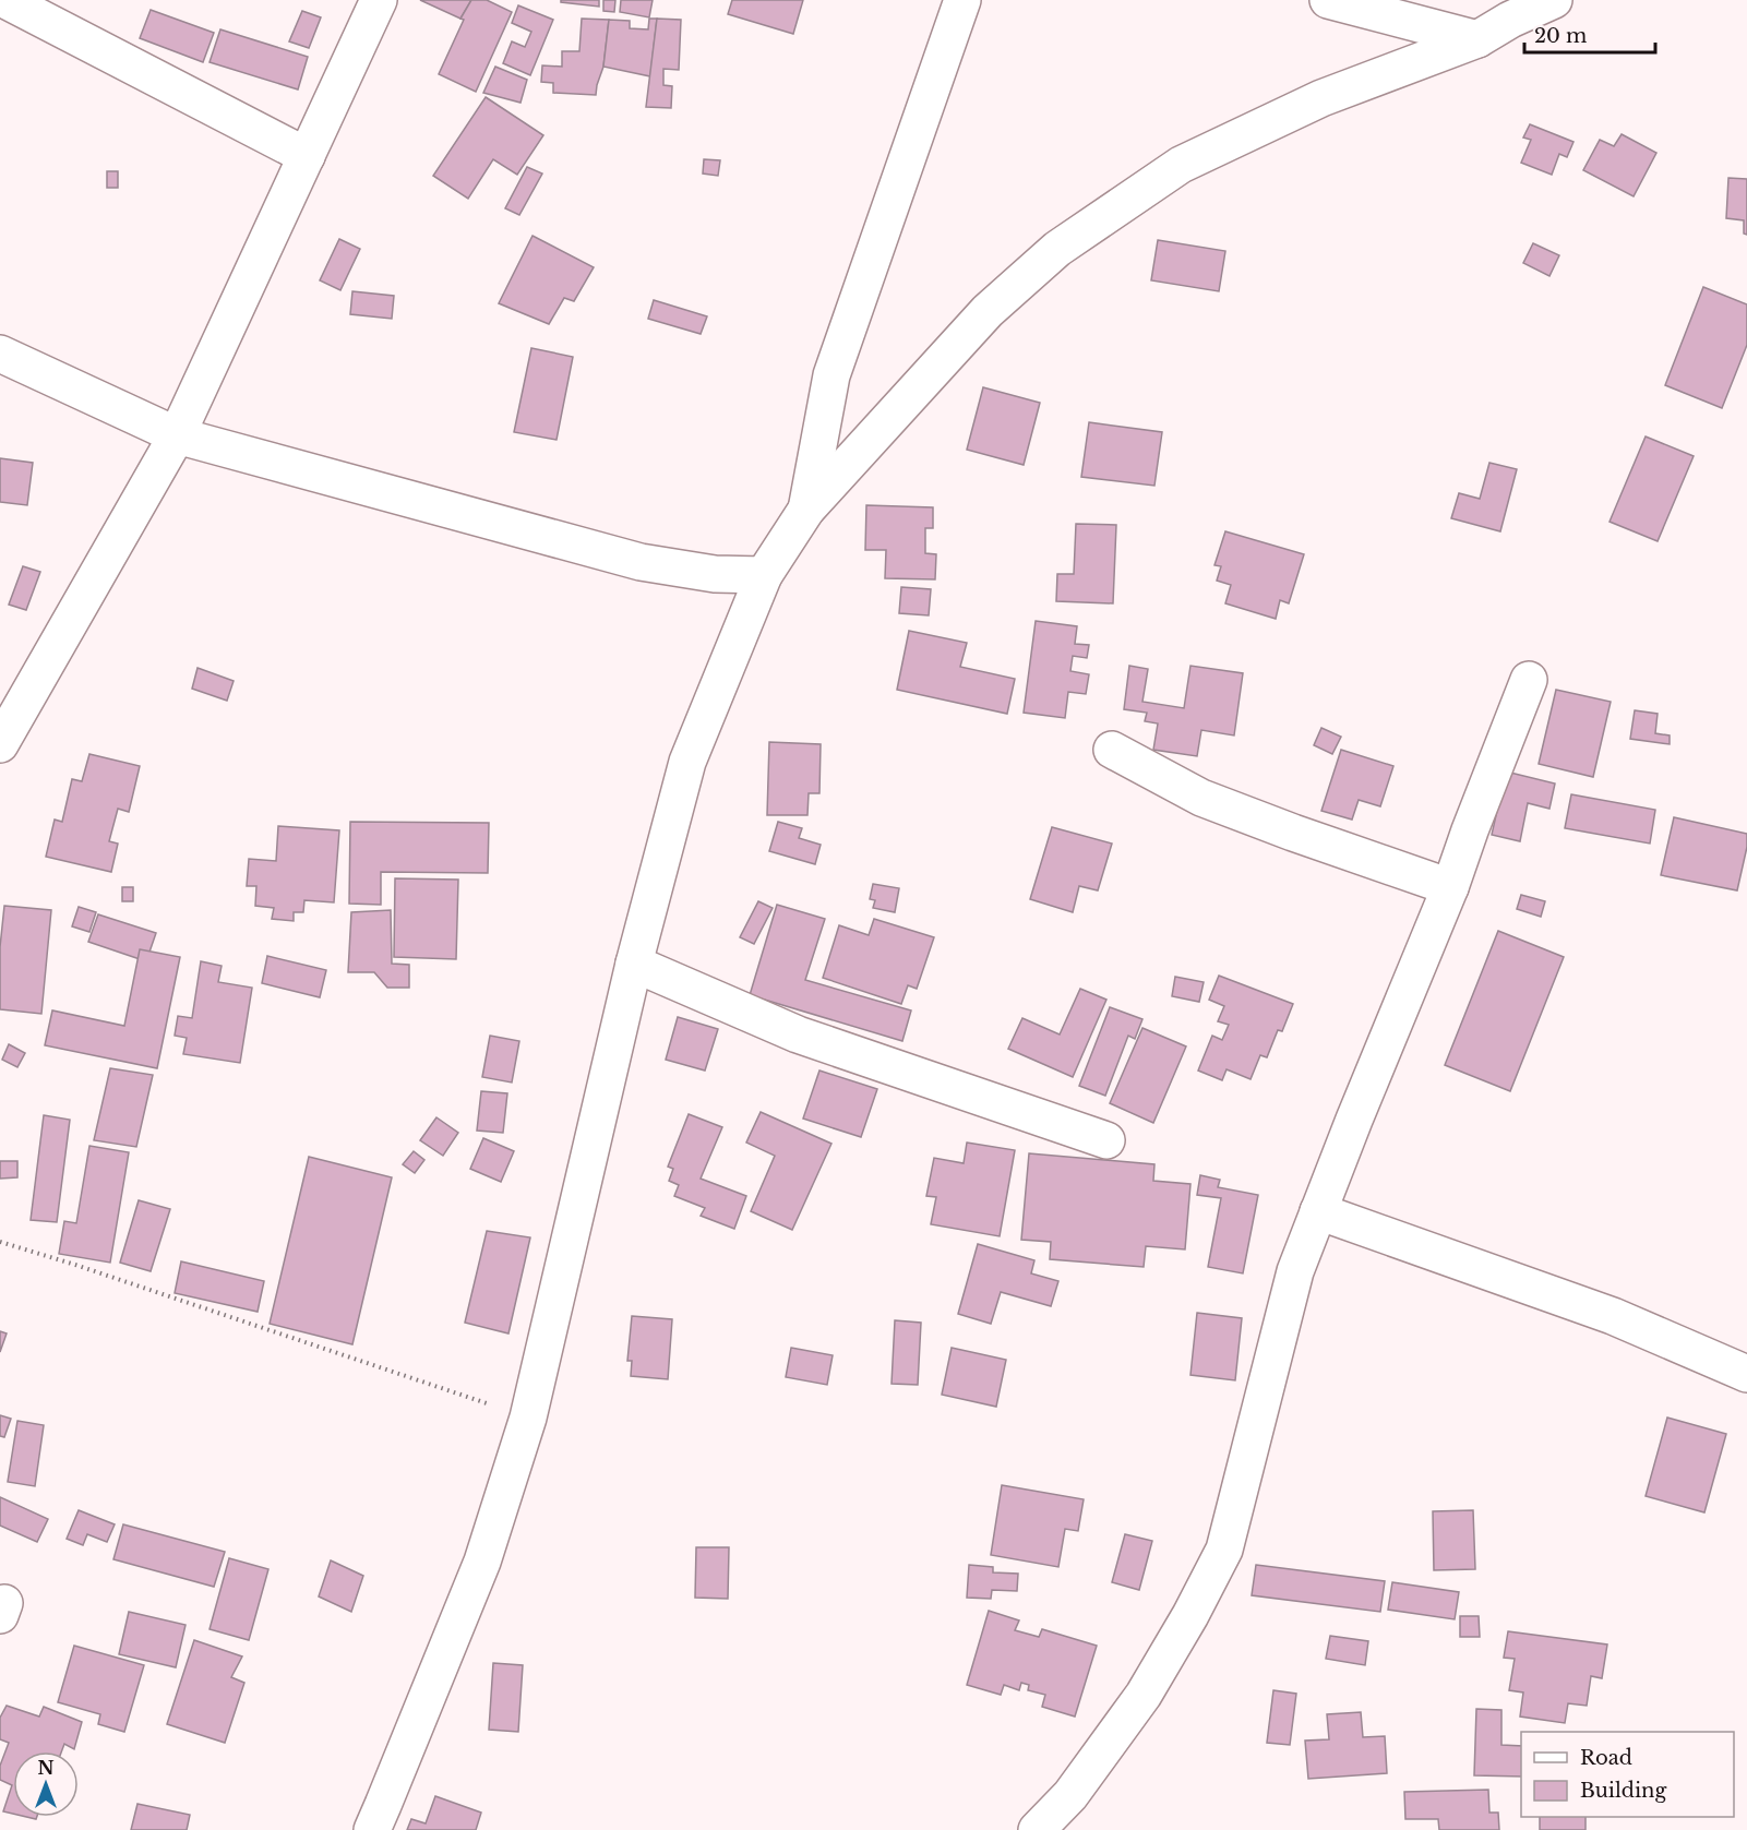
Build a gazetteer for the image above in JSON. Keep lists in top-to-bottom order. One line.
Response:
{"legend":["Road","Building"],"scale_bar":"20 m","north":"top"}
